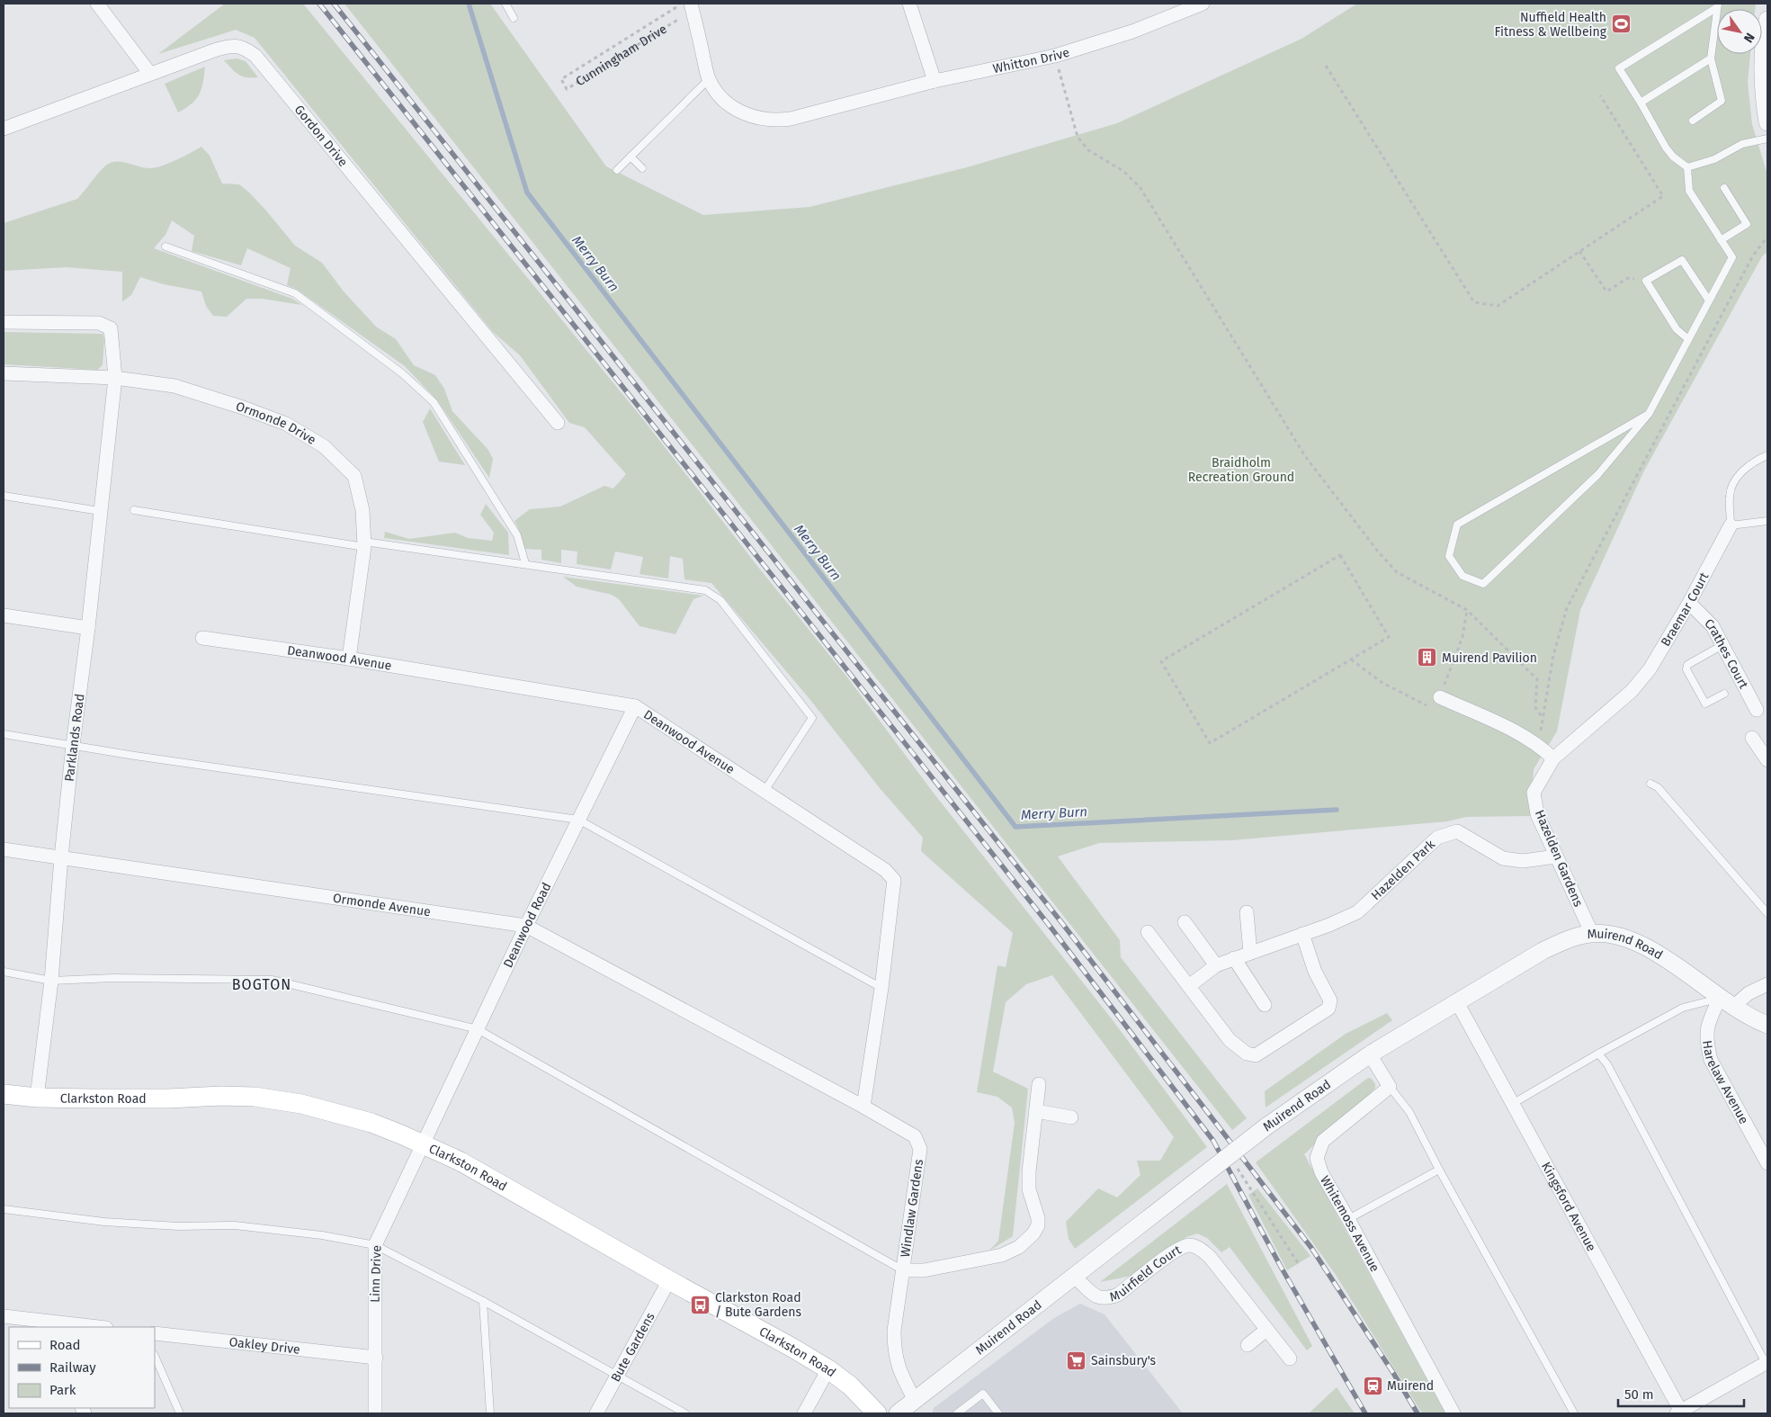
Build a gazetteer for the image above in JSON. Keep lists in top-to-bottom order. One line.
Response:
{"streets":{"main road":["Clarkston Road"],"street":["Whitton Drive","Gordon Drive","Ormonde Drive","Braemar Court","Crathes Court","Deanwood Avenue","Parklands Road","Hazelden Gardens","Hazelden Park","Ormonde Avenue","Deanwood Road","Muirend Road","Harelaw Avenue","Kingsford Avenue","Windlaw Gardens","Whitemoss Avenue","Muirfield Court","Linn Drive","Oakley Drive","Bute Gardens"],"path":["Cunningham Drive"]},"crossings":[["Ormonde Drive","Deanwood Avenue"],["Ormonde Drive","Parklands Road"],["Braemar Court","Crathes Court"],["Braemar Court","Hazelden Gardens"],["Deanwood Avenue","Deanwood Road"],["Deanwood Avenue","Windlaw Gardens"],["Parklands Road","Ormonde Avenue"],["Parklands Road","Clarkston Road"],["Hazelden Gardens","Hazelden Park"],["Hazelden Gardens","Muirend Road"],["Ormonde Avenue","Deanwood Road"],["Ormonde Avenue","Windlaw Gardens"],["Deanwood Road","Clarkston Road"],["Deanwood Road","Linn Drive"],["Muirend Road","Harelaw Avenue"],["Muirend Road","Kingsford Avenue"],["Muirend Road","Windlaw Gardens"],["Muirend Road","Muirfield Court"],["Clarkston Road","Linn Drive"],["Clarkston Road","Bute Gardens"],["Linn Drive","Oakley Drive"]],"districts":["BOGTON"],"water":["Merry Burn"],"parks":["Braidholm Recreation Ground"],"places":{"sports":["Nuffield Health Fitness & Wellbeing"],"building":["Muirend Pavilion"],"bus stop":["Clarkston Road / Bute Gardens"],"supermarket":["Sainsbury's"],"station":["Muirend"]},"legend":["Road","Railway","Park"],"scale_bar":"50 m","north":"bottom right"}
